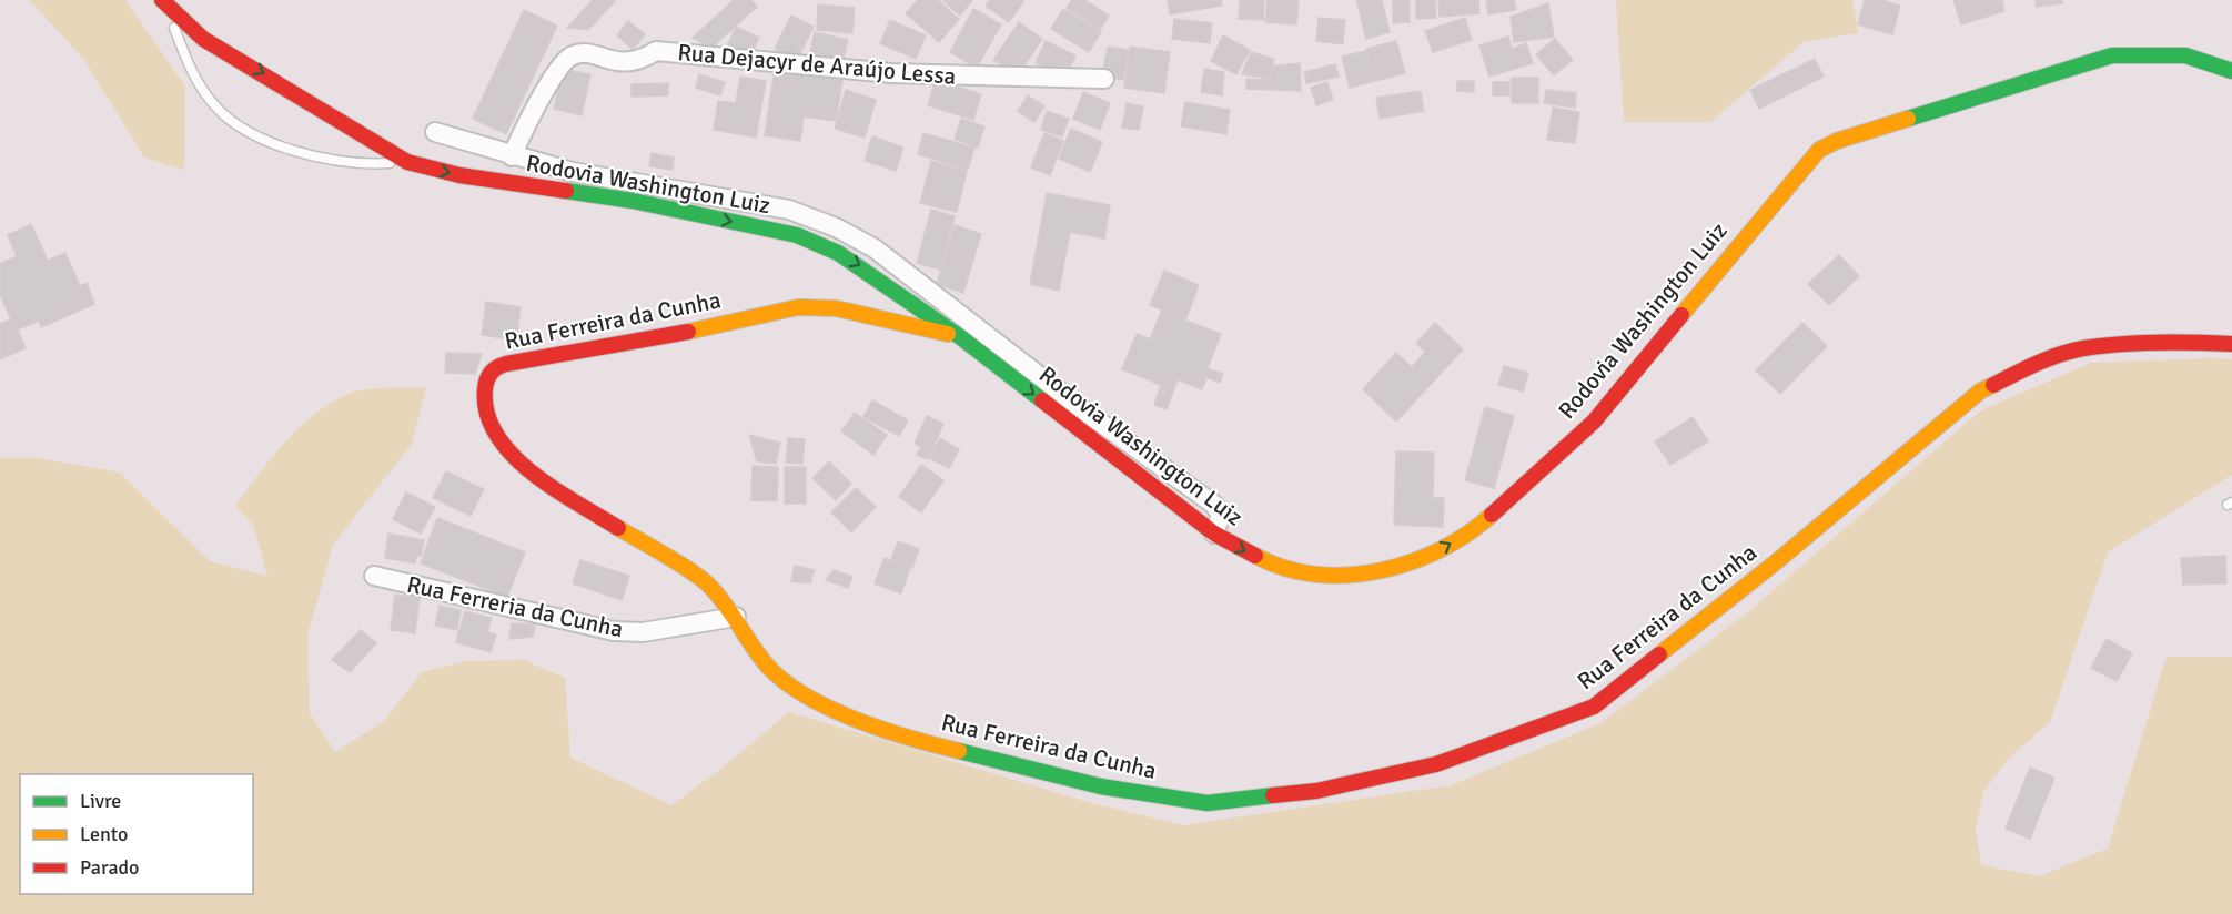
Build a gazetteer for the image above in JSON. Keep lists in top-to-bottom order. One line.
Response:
{"streets":{"main road":["Rodovia Washington Luiz","Rua Ferreira da Cunha"],"street":["Rua Dejacyr de Araújo Lessa","Rua Ferreria da Cunha"]},"crossings":[["Rodovia Washington Luiz","Rua Ferreira da Cunha"],["Rua Ferreira da Cunha","Rua Ferreria da Cunha"]],"one_way":["Rodovia Washington Luiz"],"legend":["Livre","Lento","Parado"]}
